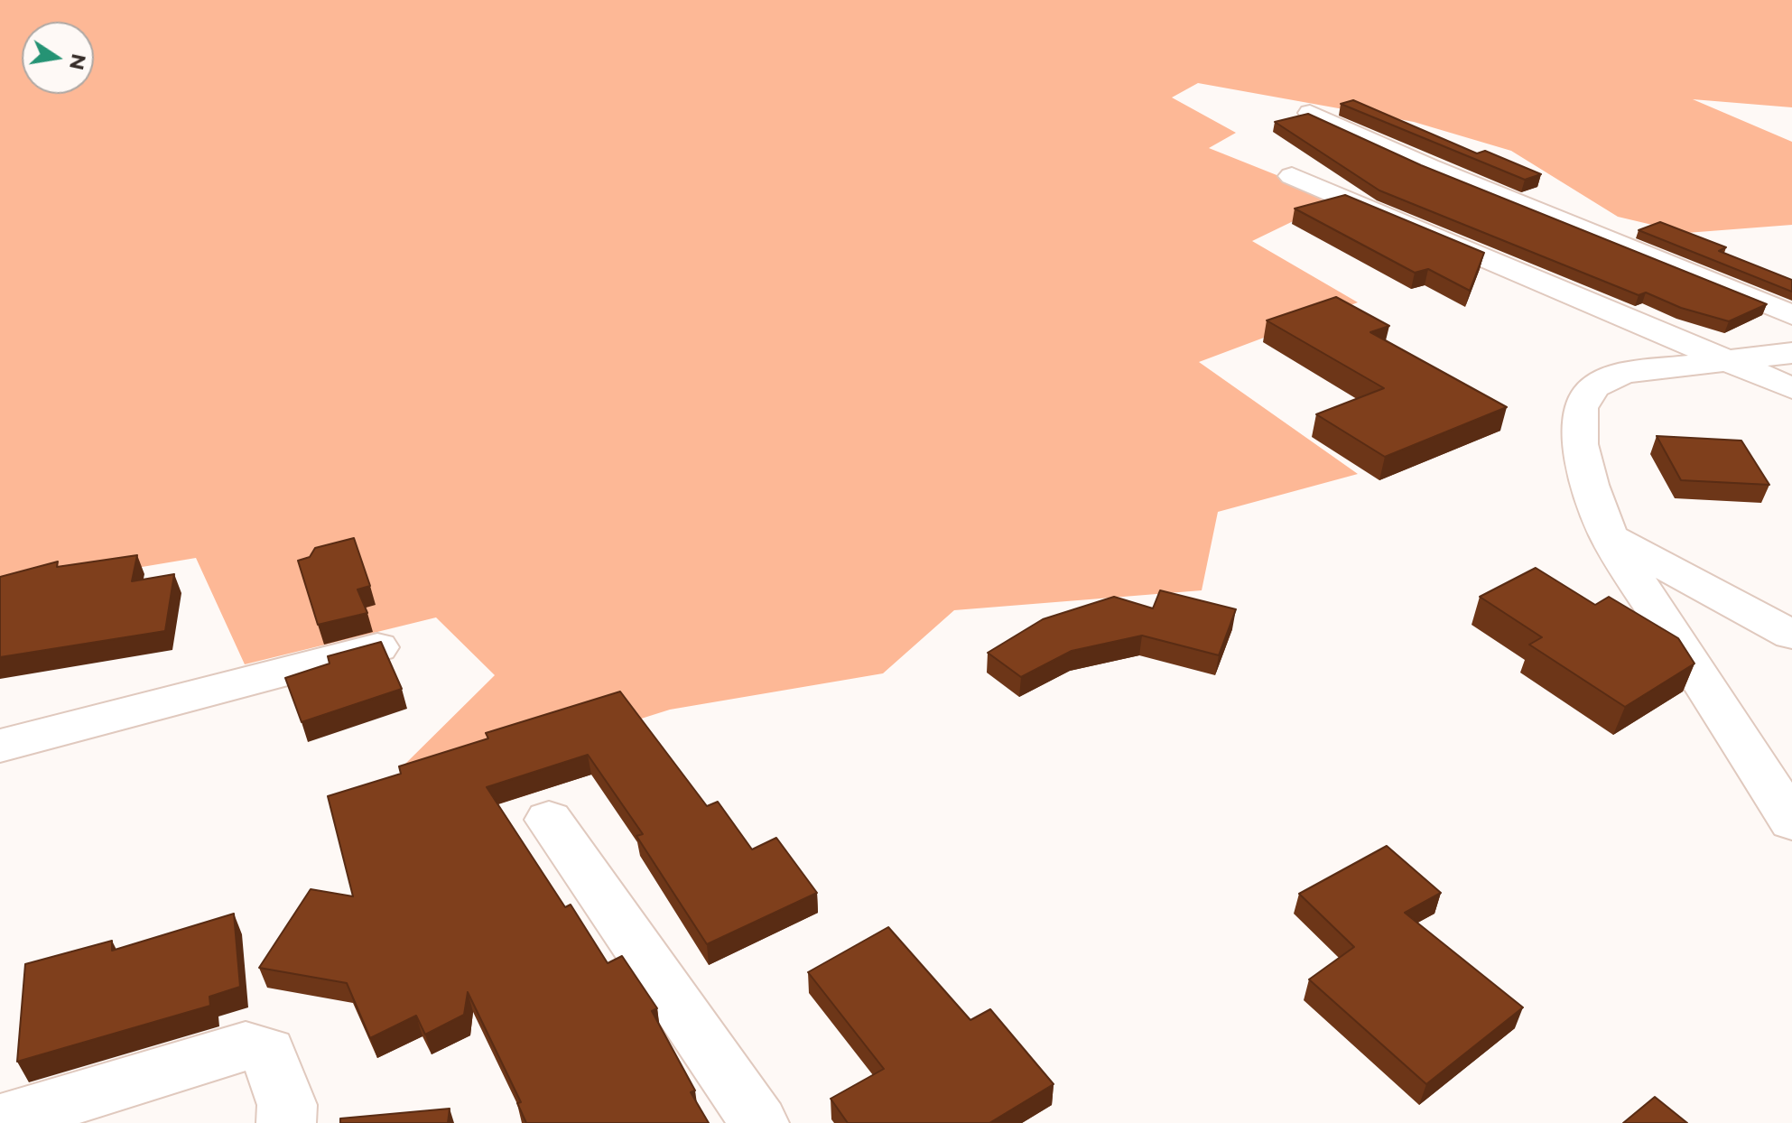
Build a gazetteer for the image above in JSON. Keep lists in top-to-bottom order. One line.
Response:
{"north":"right"}
